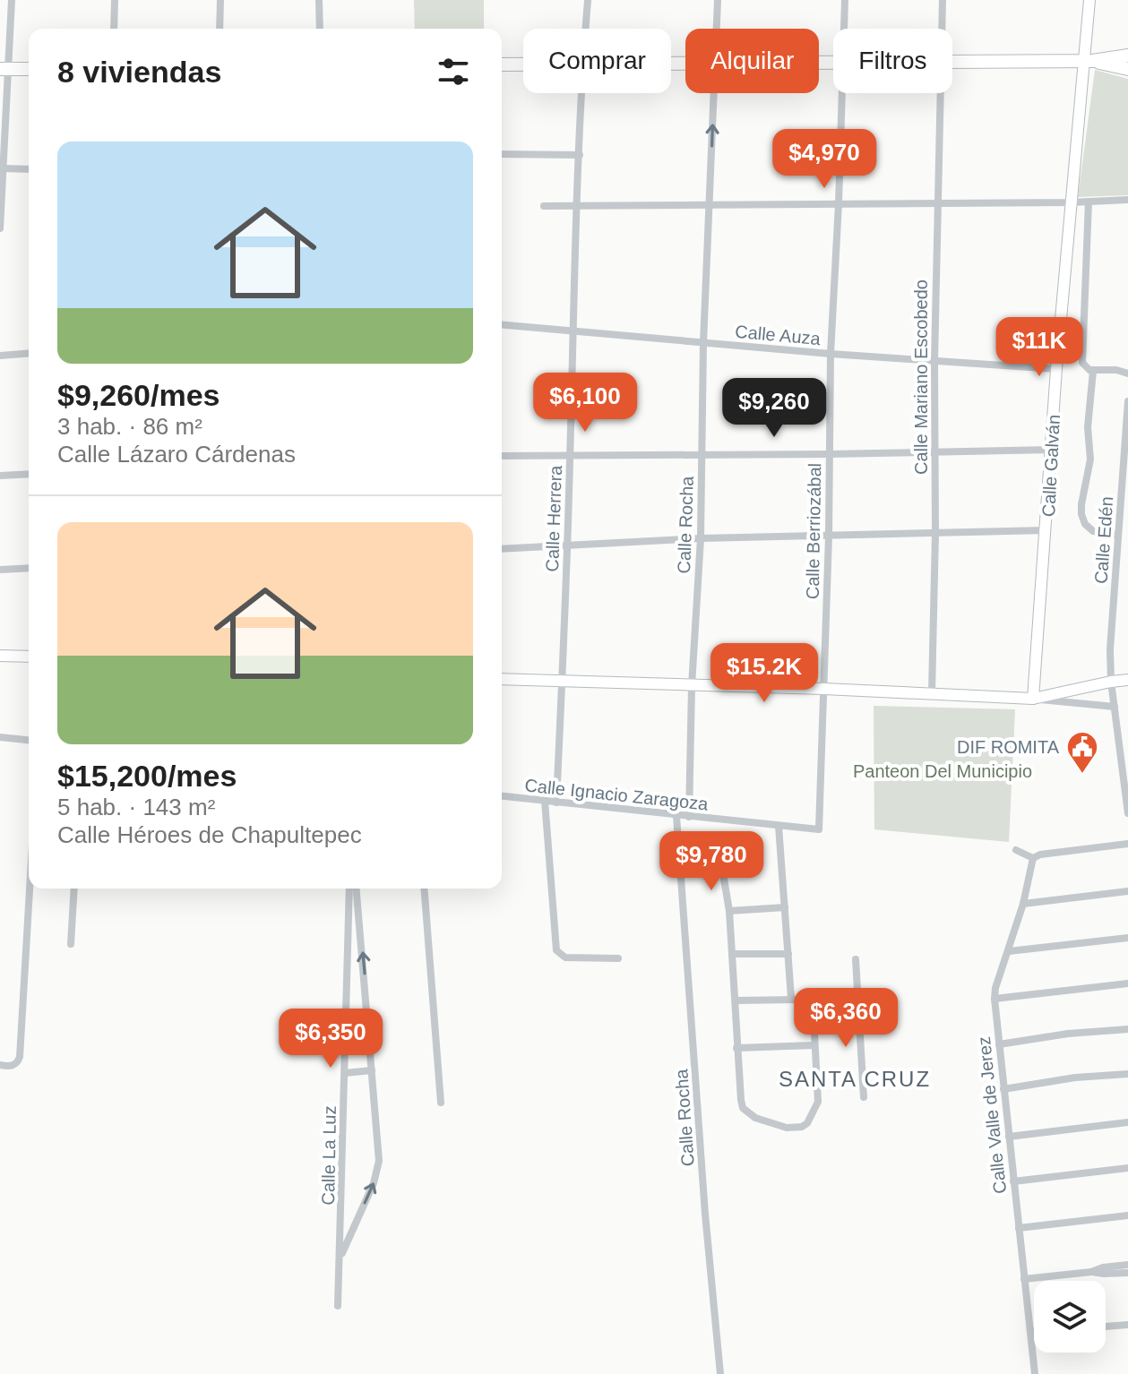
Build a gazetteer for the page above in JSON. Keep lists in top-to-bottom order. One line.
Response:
{"streets":{"street":["Calle Auza","Calle Mariano Escobedo","Calle Galván","Calle Herrera","Calle Rocha","Calle Berriozábal","Calle Edén","Calle Ignacio Zaragoza","Calle Valle de Jerez","Calle La Luz"]},"crossings":[["Calle Auza","Calle Mariano Escobedo"],["Calle Auza","Calle Galván"],["Calle Auza","Calle Herrera"],["Calle Auza","Calle Rocha"],["Calle Auza","Calle Berriozábal"],["Calle Herrera","Calle Ignacio Zaragoza"],["Calle Rocha","Calle Ignacio Zaragoza"],["Calle Berriozábal","Calle Ignacio Zaragoza"]],"districts":["SANTA CRUZ"],"parks":["Panteon Del Municipio"],"places":{"public building":["DIF ROMITA"]},"page":{"chip":["Comprar","Alquilar","Filtros"],"heading":"8 viviendas","list":[{"name":"$9,260/mes","note":"3 hab. · 86 m² · Calle Lázaro Cárdenas"},{"name":"$15,200/mes","note":"5 hab. · 143 m² · Calle Héroes de Chapultepec"}],"price":["$4,970","$11K","$6,100","$9,260","$15.2K","$9,780","$6,360","$6,350"]}}
